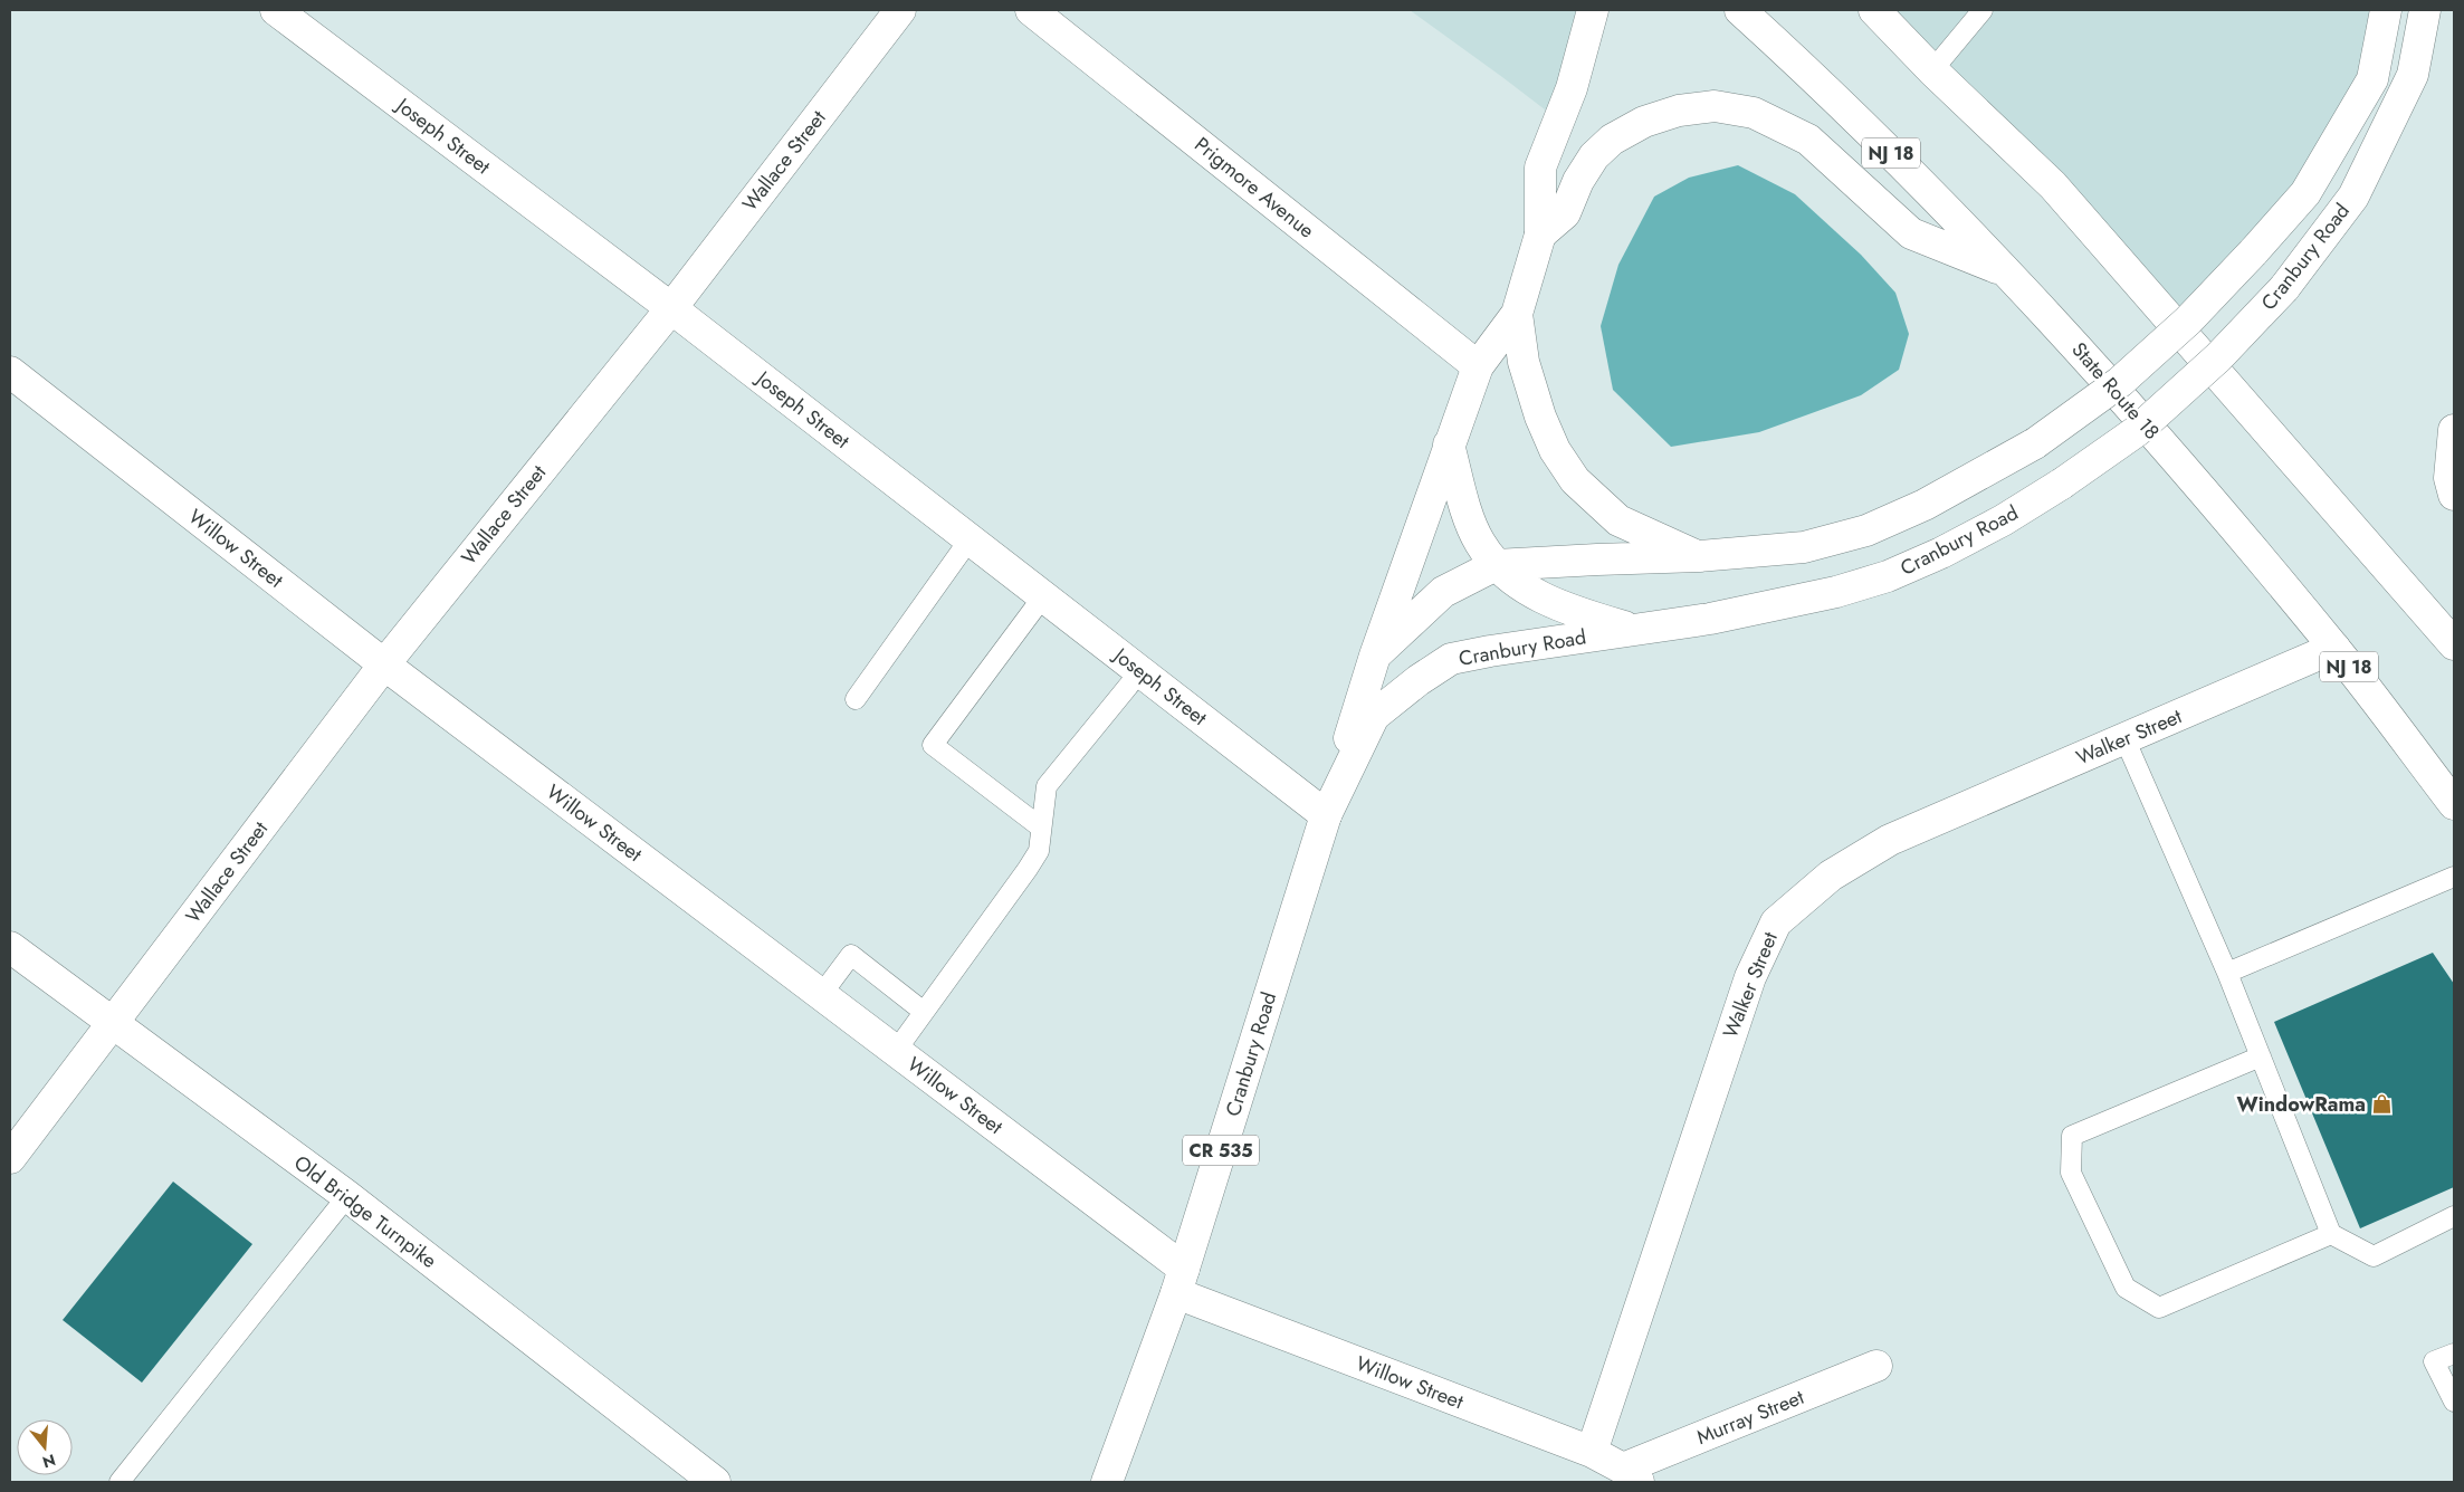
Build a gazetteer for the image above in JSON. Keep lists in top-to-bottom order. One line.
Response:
{"streets":{"main road":["Joseph Street","NJ 18","Wallace Street","Prigmore Avenue","Cranbury Road","State Route 18","Willow Street","Walker Street","CR 535","Old Bridge Turnpike","Murray Street"]},"crossings":[["Joseph Street","Wallace Street"],["Joseph Street","Cranbury Road"],["Wallace Street","Willow Street"],["Wallace Street","Old Bridge Turnpike"],["Prigmore Avenue","Cranbury Road"],["Cranbury Road","Willow Street"],["State Route 18","Walker Street"],["Willow Street","Walker Street"],["Willow Street","Murray Street"]],"places":{"shop":["WindowRama"]},"north":"bottom"}
